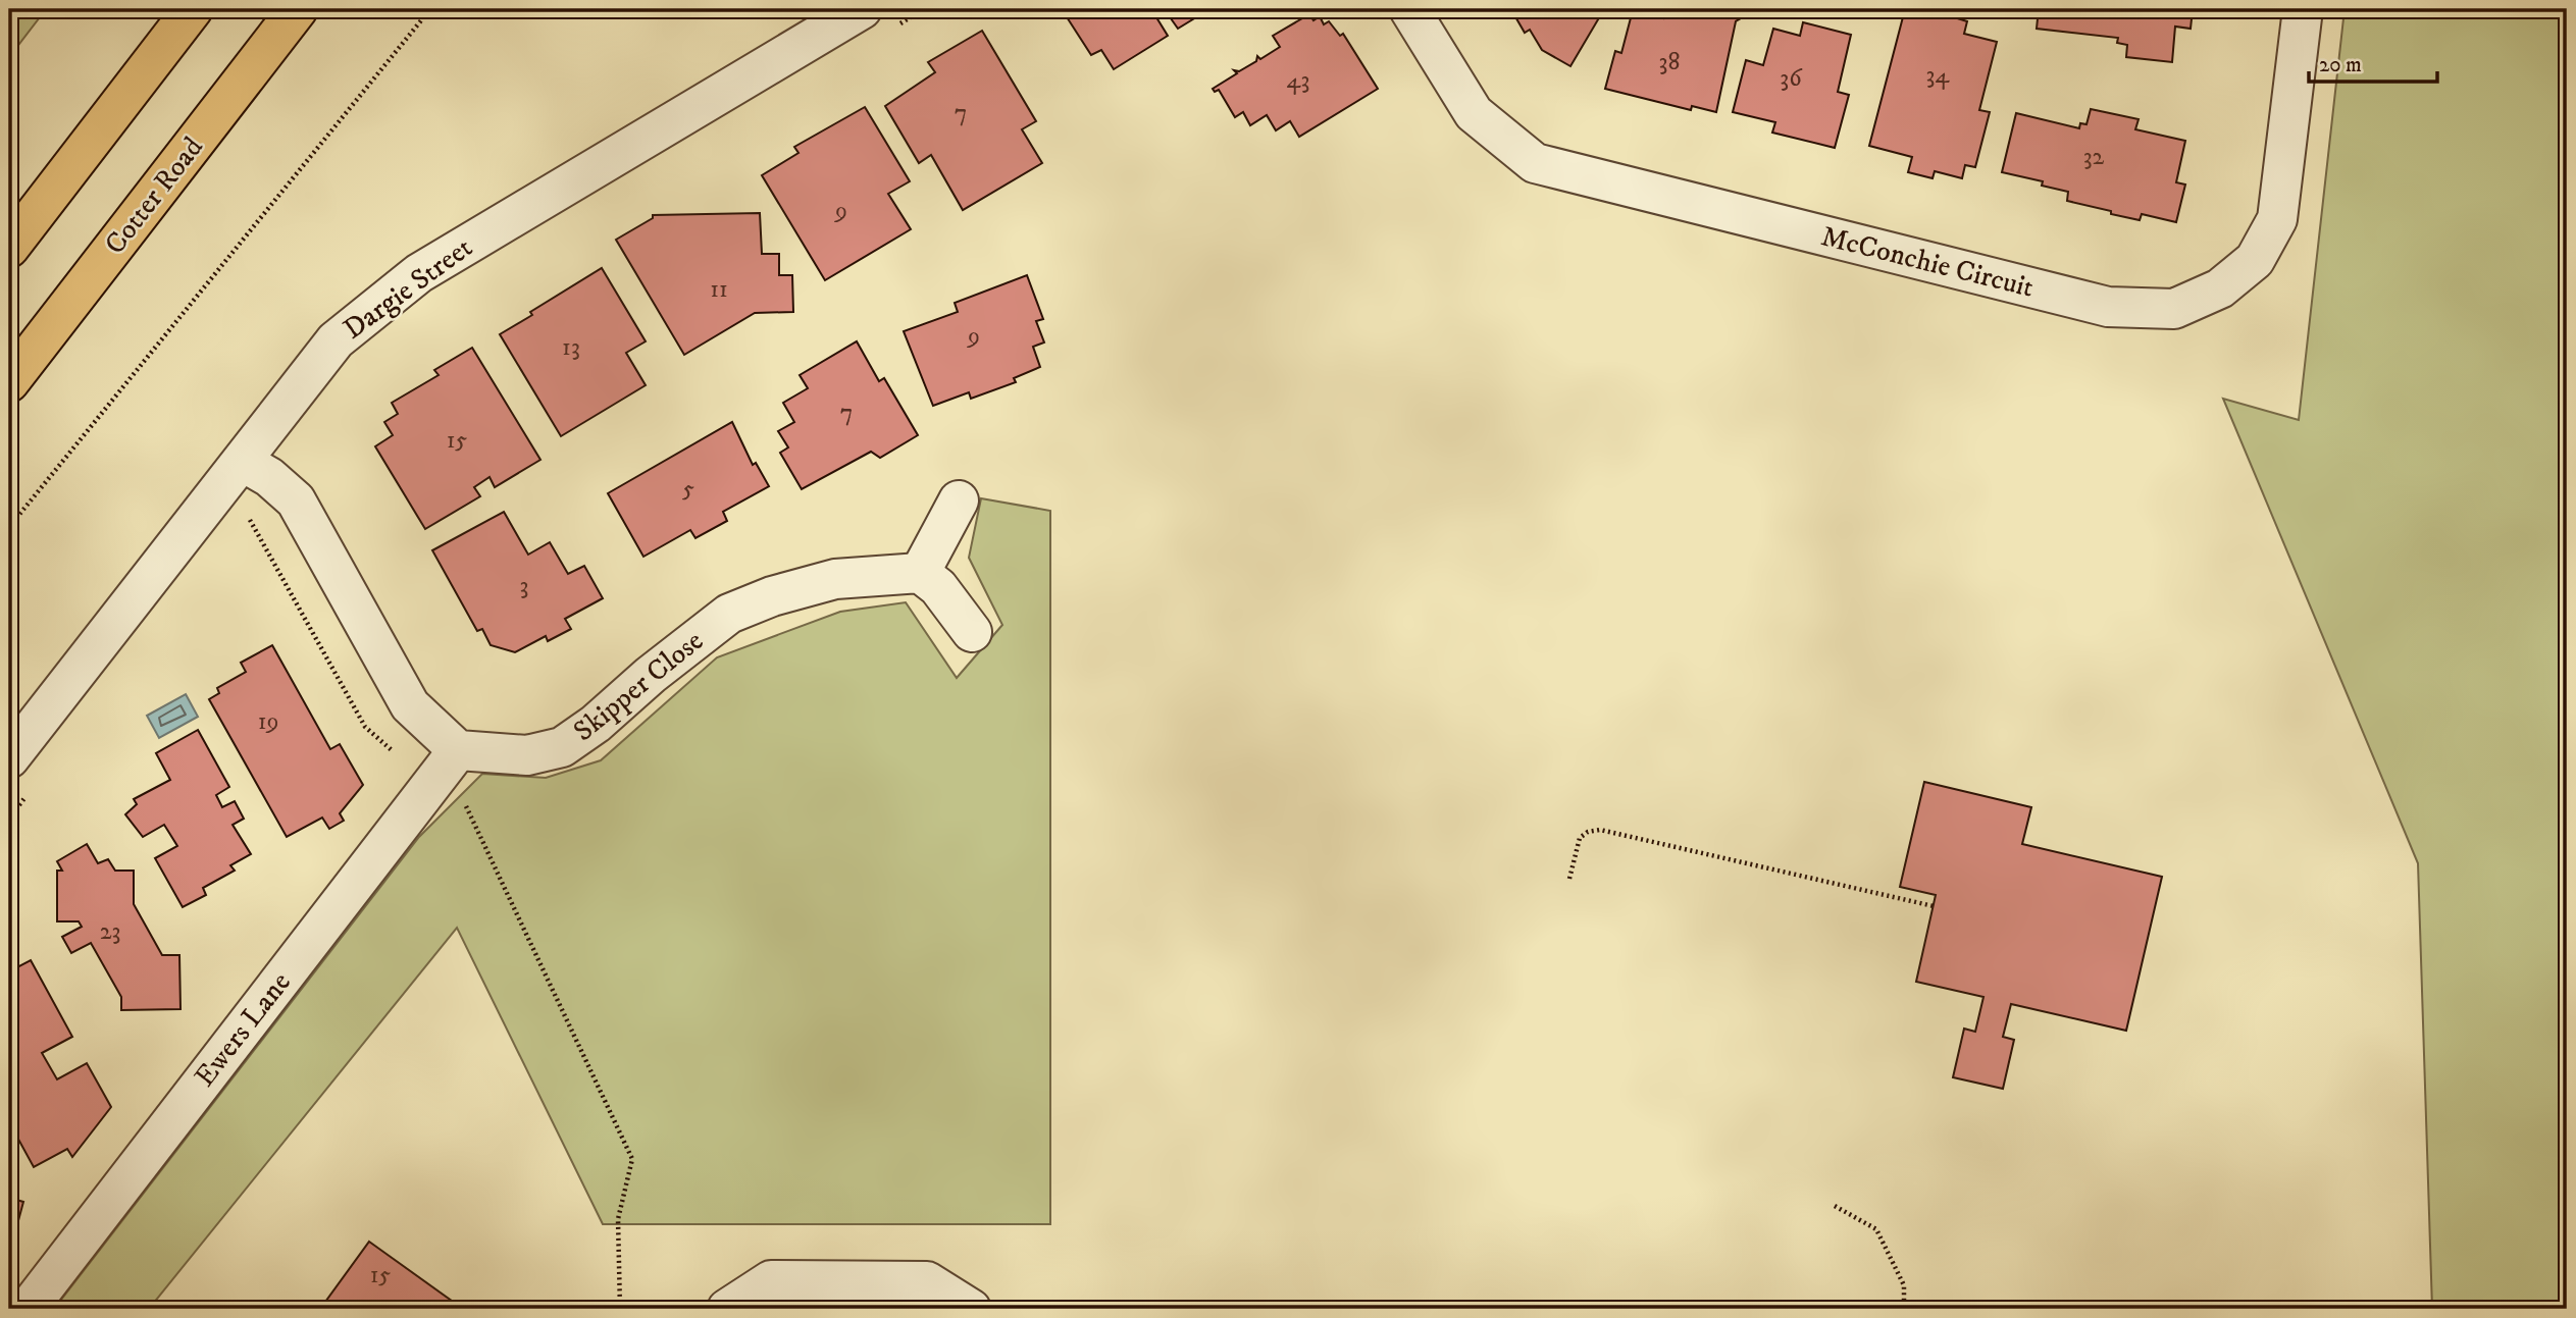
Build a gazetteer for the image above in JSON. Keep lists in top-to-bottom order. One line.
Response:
{"streets":{"main road":["Cotter Road"],"street":["McConchie Circuit","Dargie Street","Skipper Close","Ewers Lane"]},"crossings":[["Skipper Close","Ewers Lane"]],"house_numbers":["38","34","36","43","7","32","9","11","9","13","7","15","5","3","19","23","15"],"scale_bar":"20 m"}
